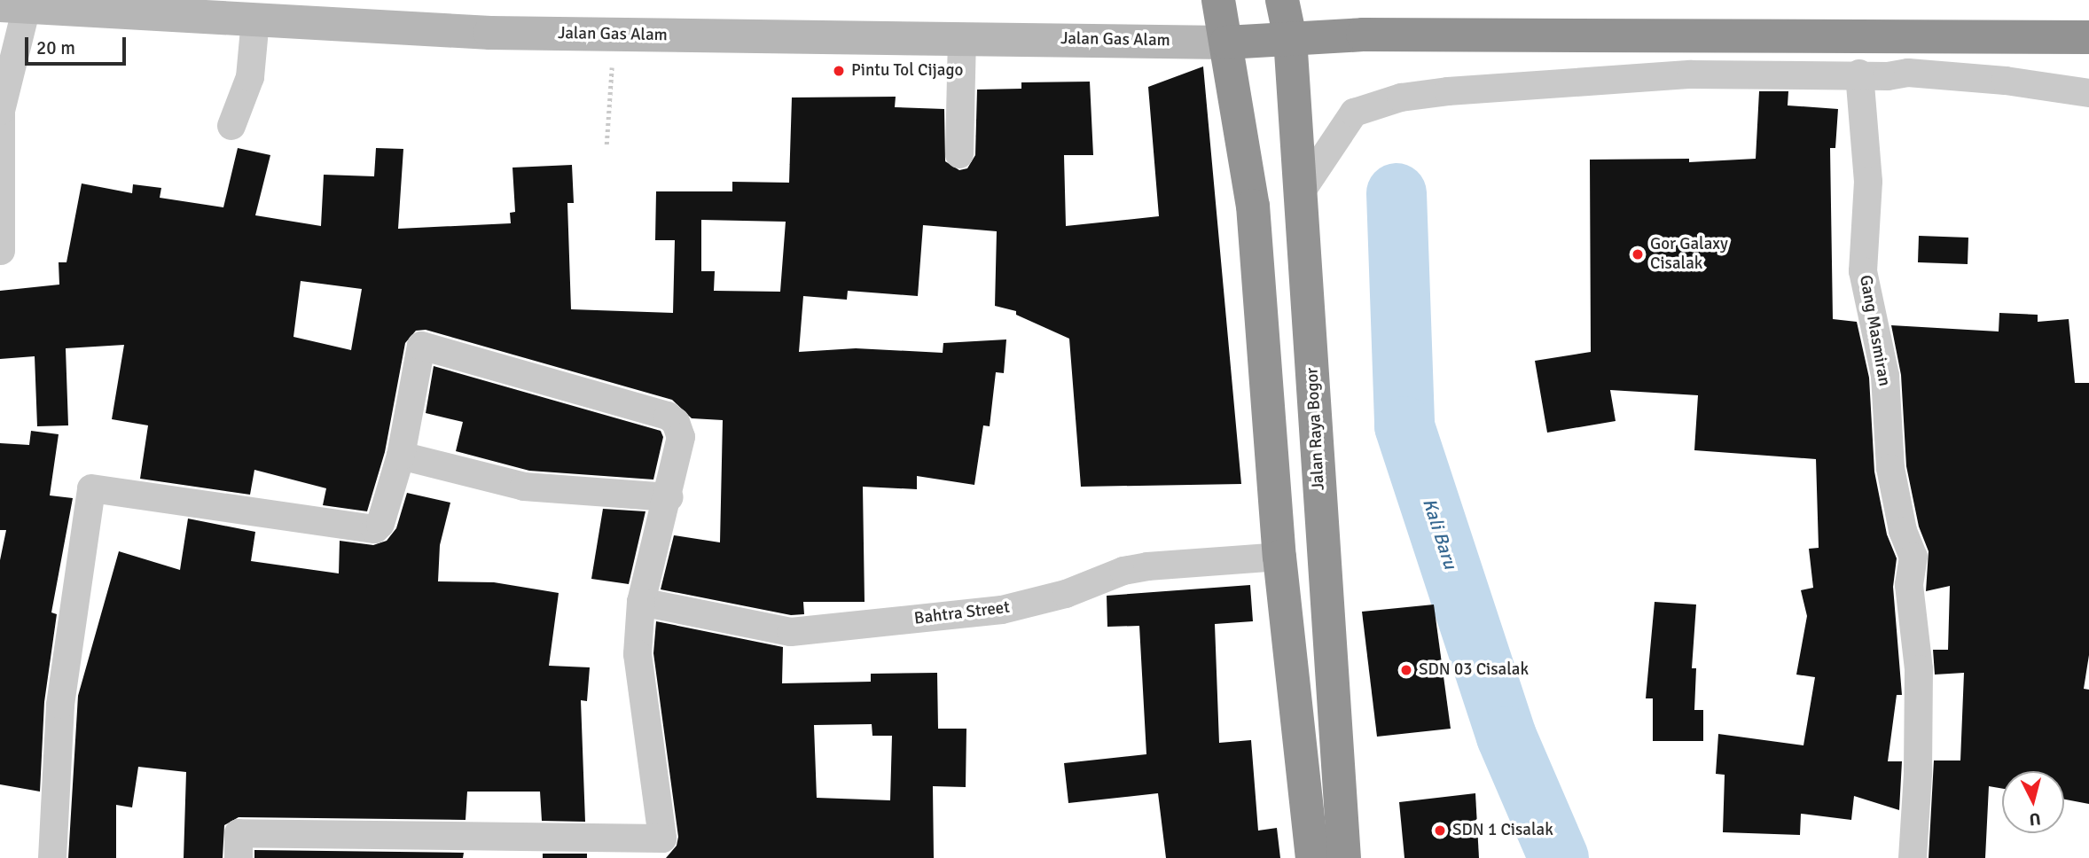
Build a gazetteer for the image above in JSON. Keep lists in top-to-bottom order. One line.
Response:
{"streets":{"highway":["Jalan Raya Bogor"],"main road":["Jalan Gas Alam"],"street":["Gang Masmiran","Bahtra Street"]},"water":["Kali Baru"],"places":["Pintu Tol Cijago","Gor Galaxy Cisalak","SDN 03 Cisalak","SDN 1 Cisalak"],"scale_bar":"20 m","north":"bottom"}
